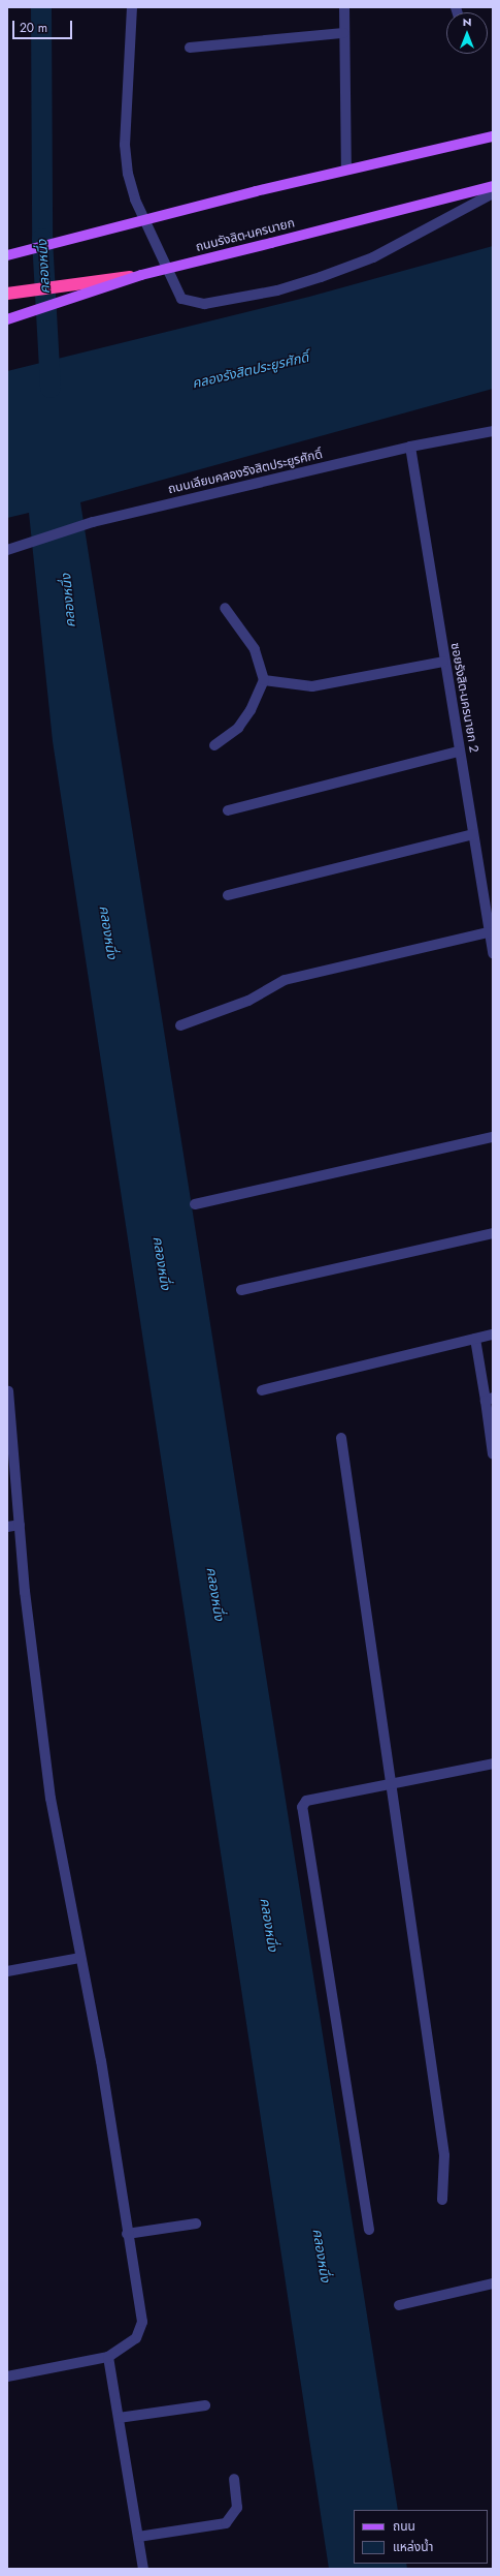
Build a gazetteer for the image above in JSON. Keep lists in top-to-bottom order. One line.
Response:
{"streets":{"main road":["ถนนรังสิต-นครนายก"],"street":["ถนนเลียบคลองรังสิตประยูรศักดิ์","ซอยรังสิต-นครนายก 2"]},"crossings":[["ถนนเลียบคลองรังสิตประยูรศักดิ์","ซอยรังสิต-นครนายก 2"]],"water":["คลองหนึ่ง","คลองรังสิตประยูรศักดิ์"],"legend":["ถนน","แหล่งน้ำ"],"scale_bar":"20 m","north":"top"}
